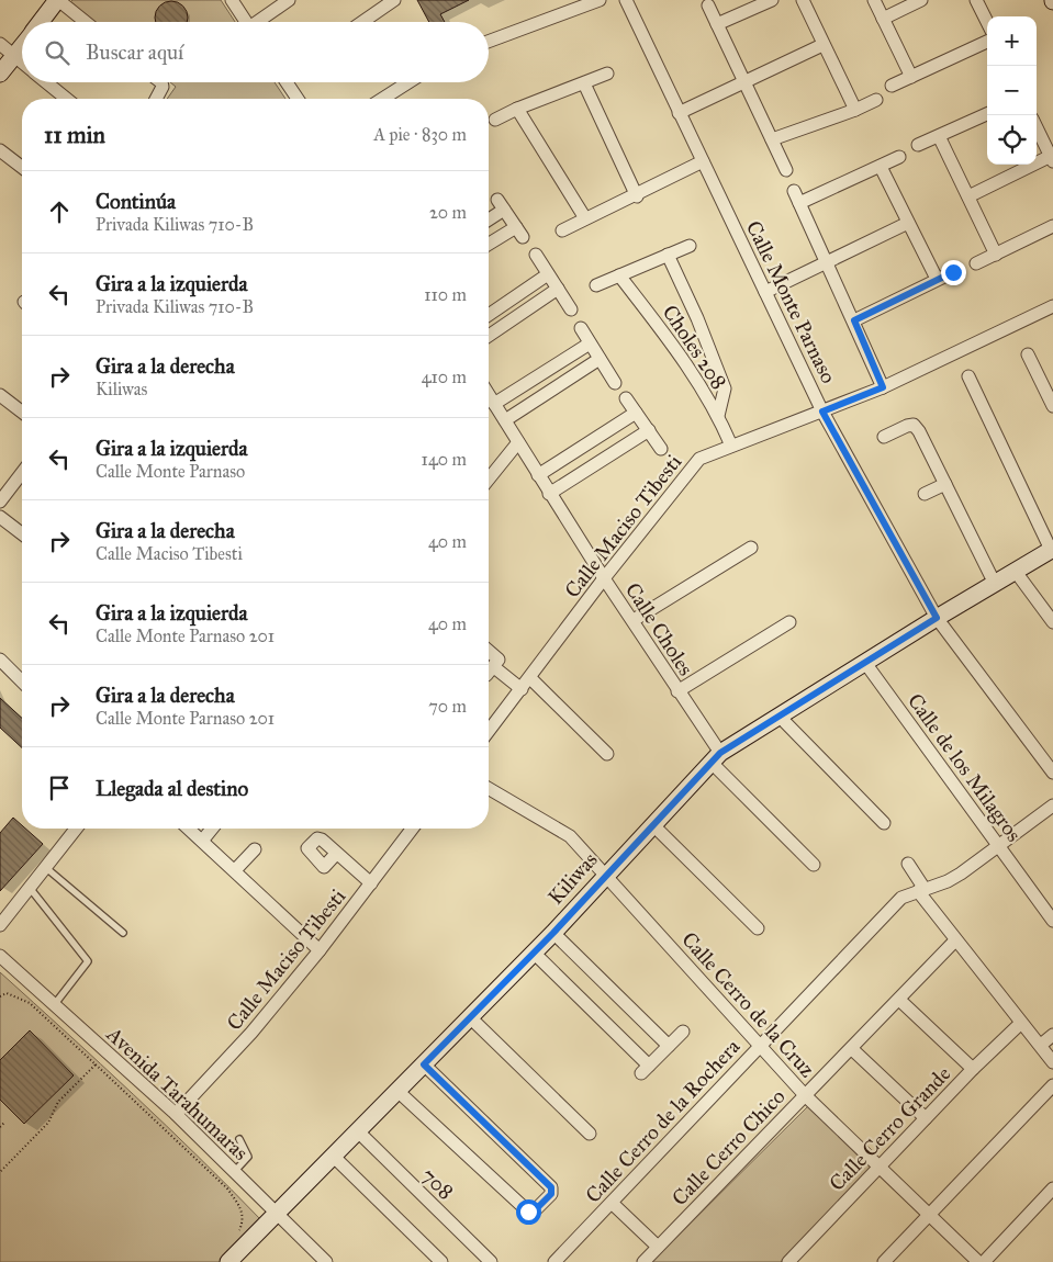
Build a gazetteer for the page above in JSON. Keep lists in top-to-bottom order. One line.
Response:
{"streets":{"street":["Calle Monte Parnaso","Choles 208","Calle Maciso Tibesti","Calle Choles","Calle de los Milagros","Kiliwas","Calle Cerro de la Cruz","Avenida Tarahumaras","Calle Cerro de la Rochera","Calle Cerro Grande","Calle Cerro Chico","708"]},"crossings":[["Calle Monte Parnaso","Calle Maciso Tibesti"],["Calle Monte Parnaso","Kiliwas"],["Choles 208","Calle Maciso Tibesti"],["Calle Maciso Tibesti","Calle Choles"],["Calle Maciso Tibesti","Avenida Tarahumaras"],["Calle Choles","Kiliwas"],["Calle de los Milagros","Kiliwas"],["Calle de los Milagros","Calle Cerro de la Rochera"],["Kiliwas","Calle Cerro de la Cruz"],["Kiliwas","Avenida Tarahumaras"],["Kiliwas","708"],["Calle Cerro de la Cruz","Calle Cerro de la Rochera"],["Calle Cerro de la Cruz","Calle Cerro Grande"],["Calle Cerro de la Cruz","Calle Cerro Chico"]],"page":{"map_buttons":["+","−"],"search":"Buscar aquí","heading":["11 min","A pie · 830 m"],"list":[["Continúa","Privada Kiliwas 710-B","20 m"],["Gira a la izquierda","Privada Kiliwas 710-B","110 m"],["Gira a la derecha","Kiliwas","410 m"],["Gira a la izquierda","Calle Monte Parnaso","140 m"],["Gira a la derecha","Calle Maciso Tibesti","40 m"],["Gira a la izquierda","Calle Monte Parnaso 201","40 m"],["Gira a la derecha","Calle Monte Parnaso 201","70 m"],"Llegada al destino"]}}
